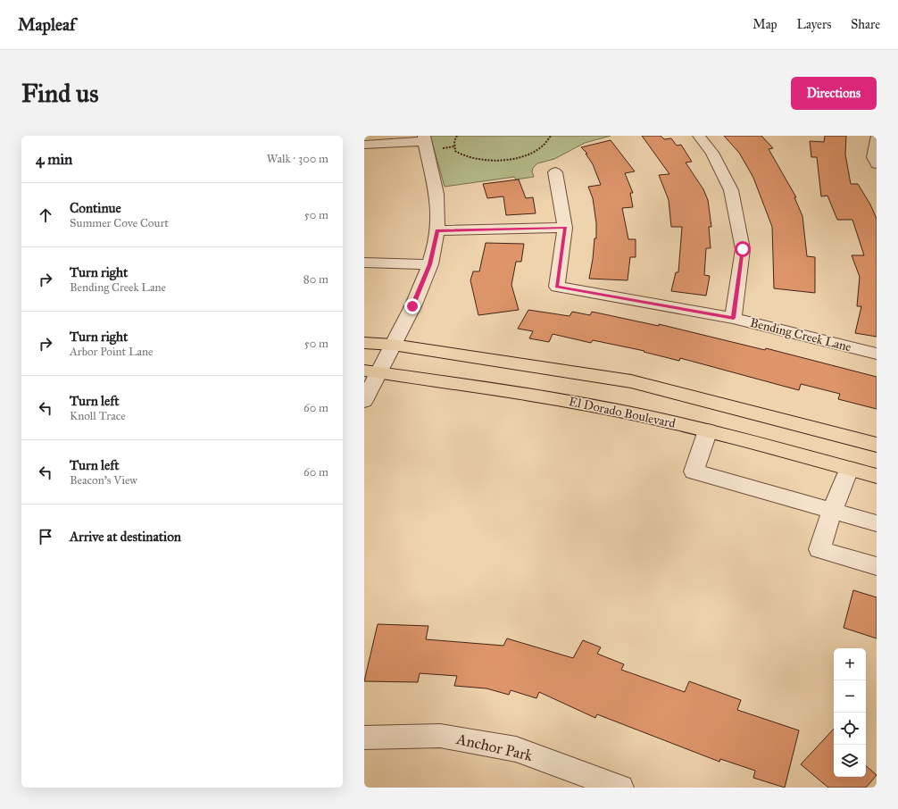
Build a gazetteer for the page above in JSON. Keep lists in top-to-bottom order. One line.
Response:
{"streets":{"main road":["El Dorado Boulevard"],"street":["Bending Creek Lane","Anchor Park"]},"page":{"header":"Mapleaf","nav":["Map","Layers","Share"],"buttons":"Directions","title":"Find us","heading":["4 min","Walk · 300 m"],"list":[["Continue","Summer Cove Court","50 m"],["Turn right","Bending Creek Lane","80 m"],["Turn right","Arbor Point Lane","50 m"],["Turn left","Knoll Trace","60 m"],["Turn left","Beacon's View","60 m"],"Arrive at destination"],"map_buttons":["+","−"]}}
